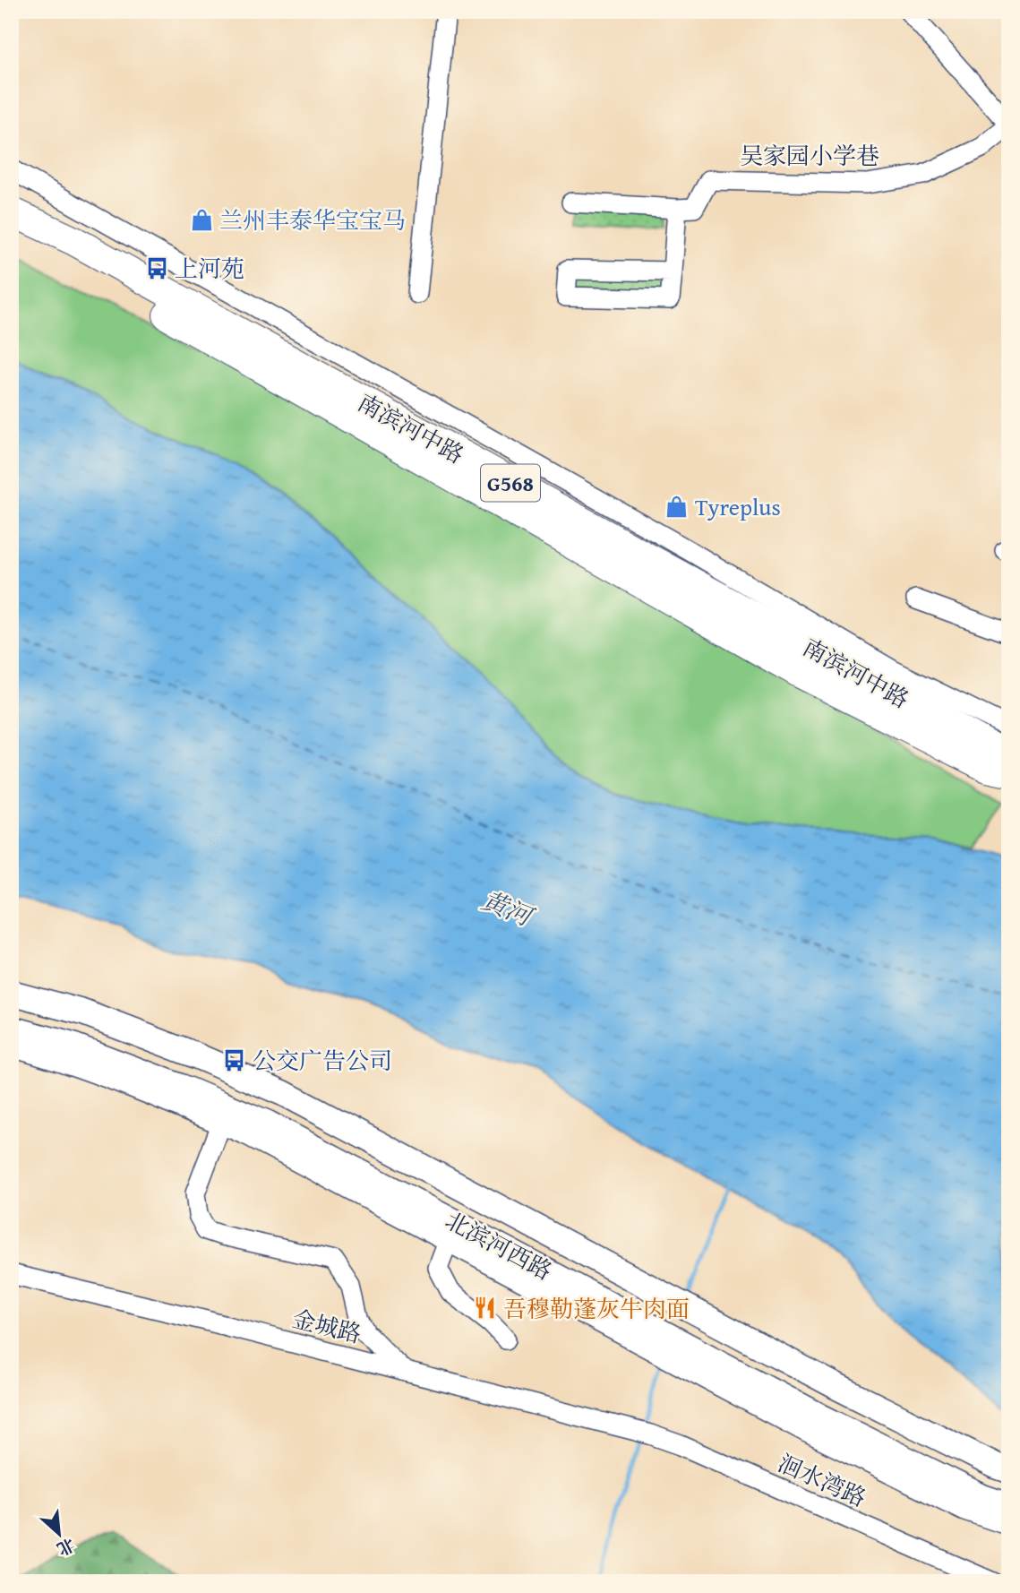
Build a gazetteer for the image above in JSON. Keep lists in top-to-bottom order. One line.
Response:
{"streets":{"highway":["南滨河中路","G568"],"main road":["北滨河西路"],"street":["吴家园小学巷","金城路","洄水湾路"]},"crossings":[["金城路","洄水湾路"]],"water":["黄河"],"places":{"shop":["兰州丰泰华宝宝马","Tyreplus"],"bus stop":["上河苑","公交广告公司"],"restaurant":["吾穆勒蓬灰牛肉面"]},"north":"bottom right"}
